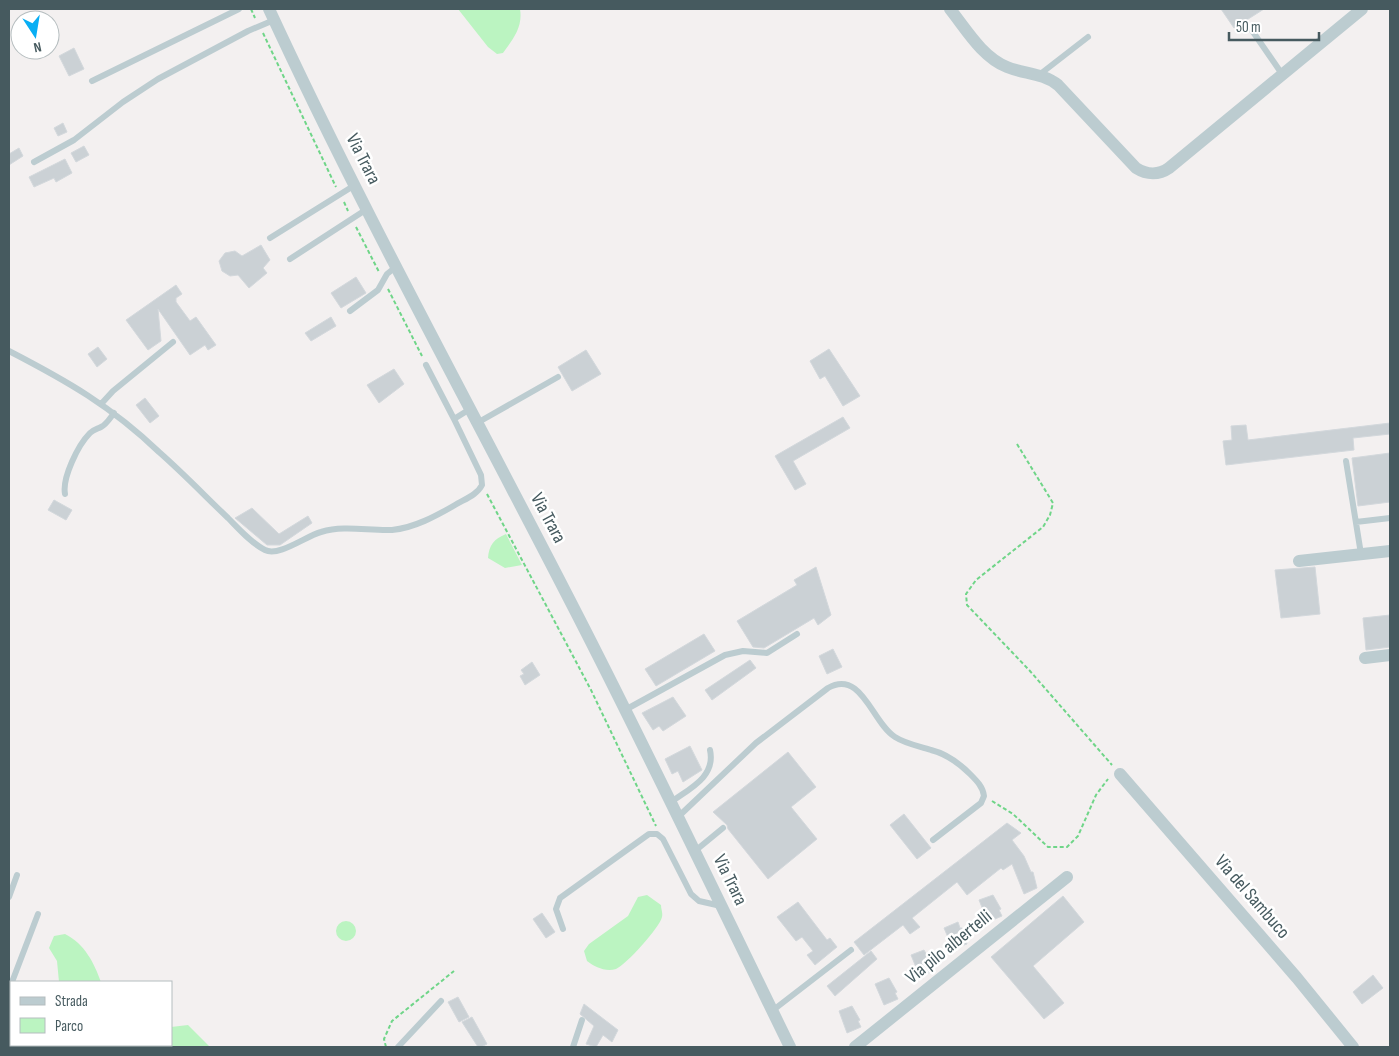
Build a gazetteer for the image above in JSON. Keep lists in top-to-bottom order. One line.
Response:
{"streets":{"street":["Via Trara","Via del Sambuco","Via pilo albertelli"]},"legend":["Strada","Parco"],"scale_bar":"50 m","north":"bottom"}
